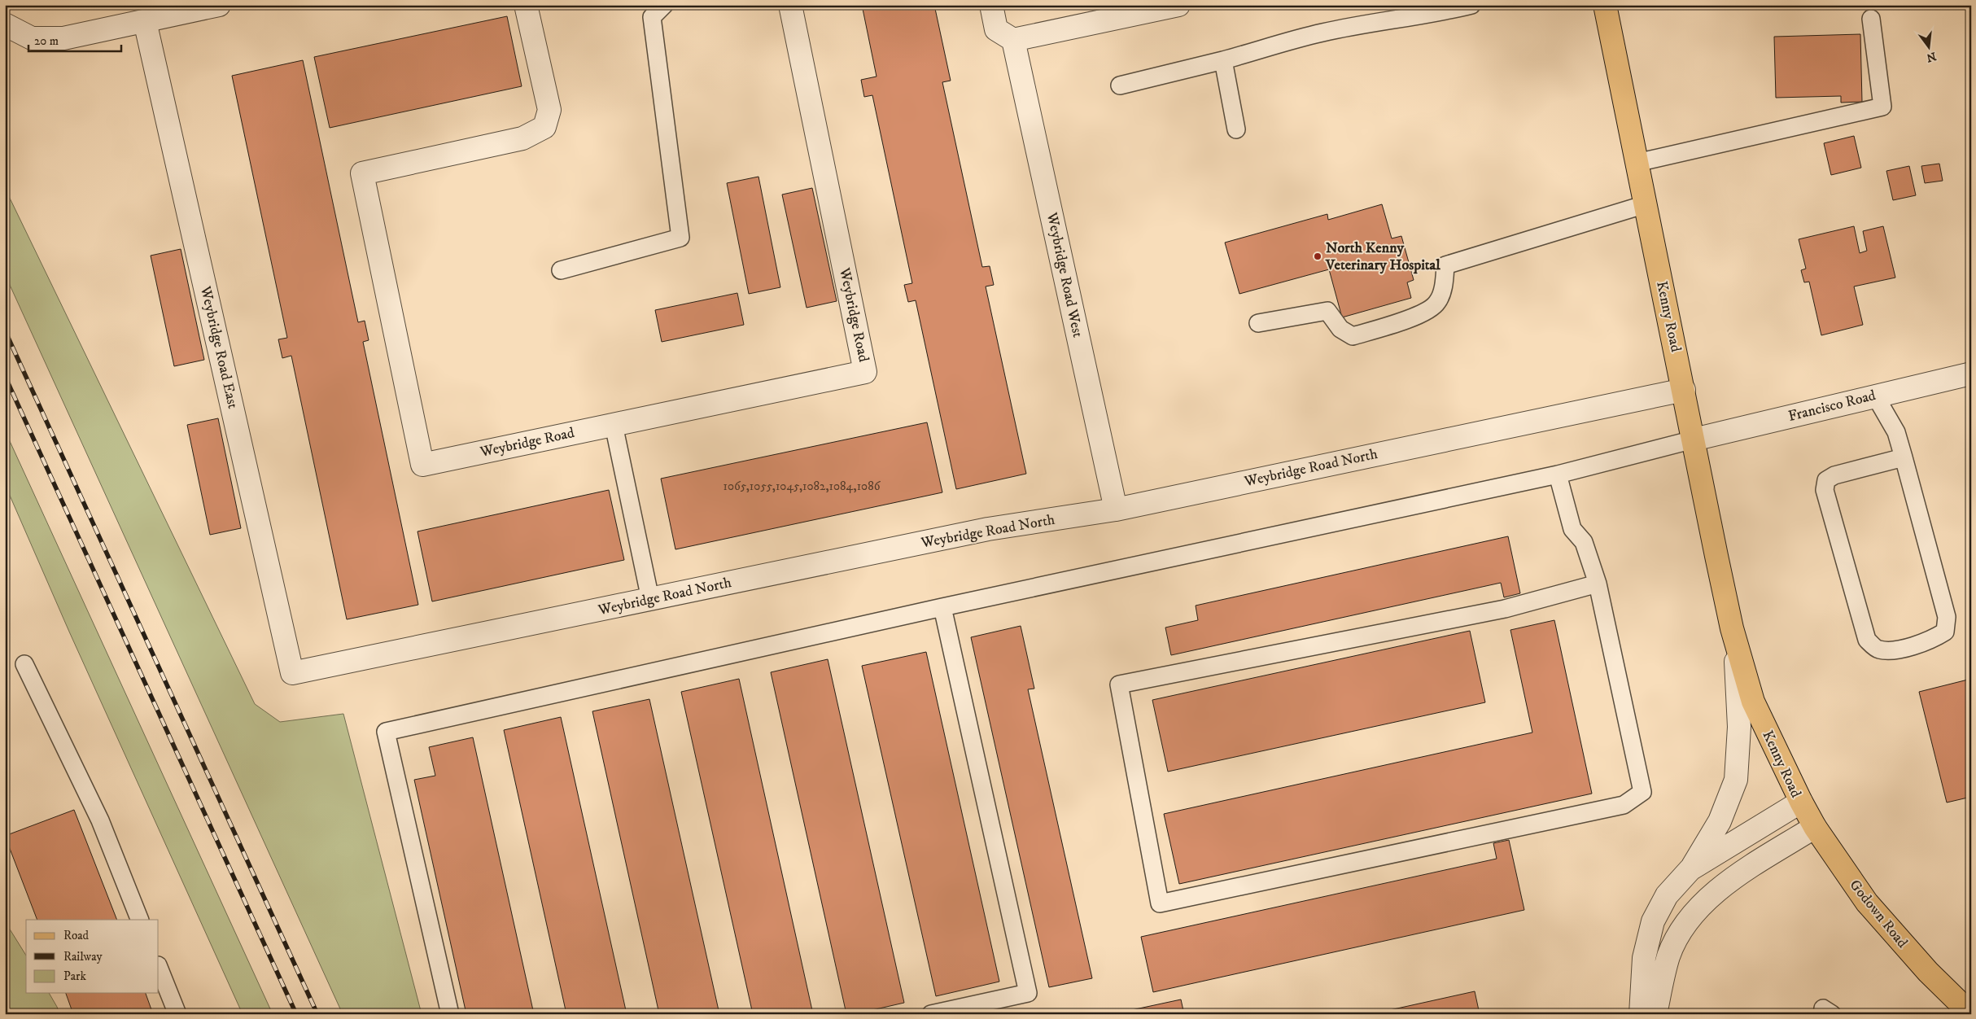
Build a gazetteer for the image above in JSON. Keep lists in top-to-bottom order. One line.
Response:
{"streets":{"main road":["Kenny Road","Godown Road"],"street":["Weybridge Road West","Weybridge Road","Weybridge Road East","Francisco Road","Weybridge Road North"]},"crossings":[["Weybridge Road West","Weybridge Road North"],["Kenny Road","Francisco Road"],["Kenny Road","Weybridge Road North"],["Kenny Road","Godown Road"],["Weybridge Road East","Weybridge Road North"]],"places":["North Kenny Veterinary Hospital"],"house_numbers":["1065,1055,1045,1082,1084,1086"],"legend":["Road","Railway","Park"],"scale_bar":"20 m","north":"bottom"}
